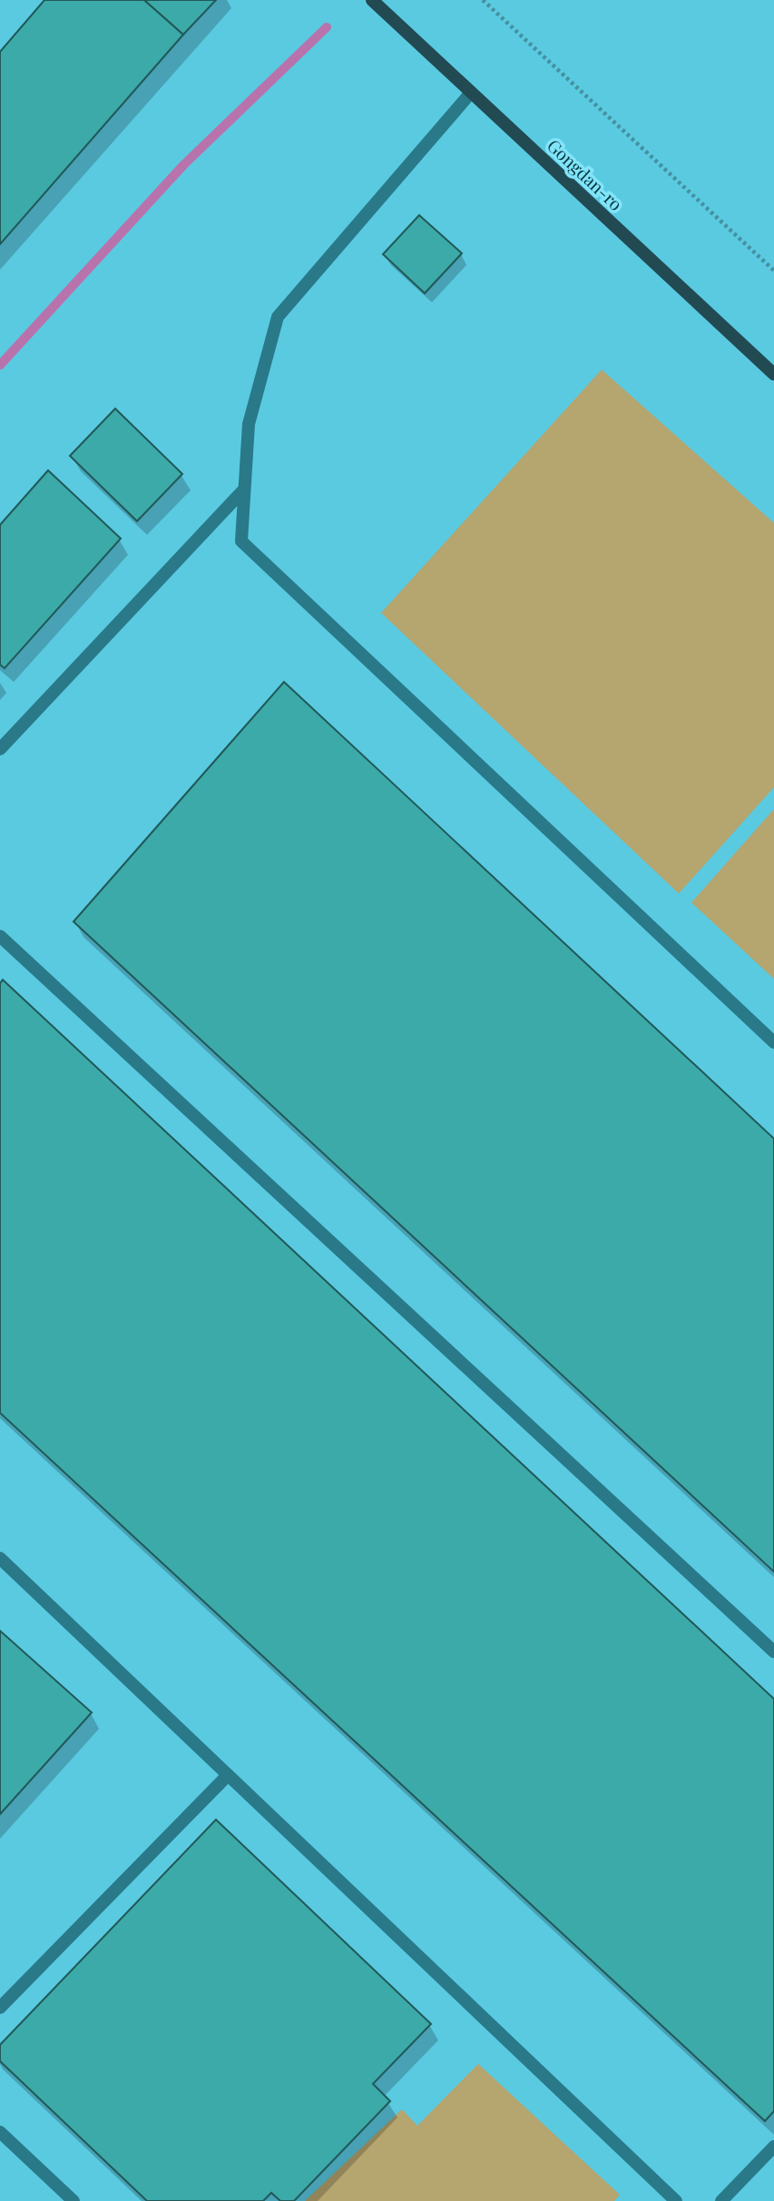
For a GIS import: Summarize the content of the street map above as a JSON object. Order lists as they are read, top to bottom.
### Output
{
  "streets": {
    "main road": ["Gongdan-ro"]
  }
}
